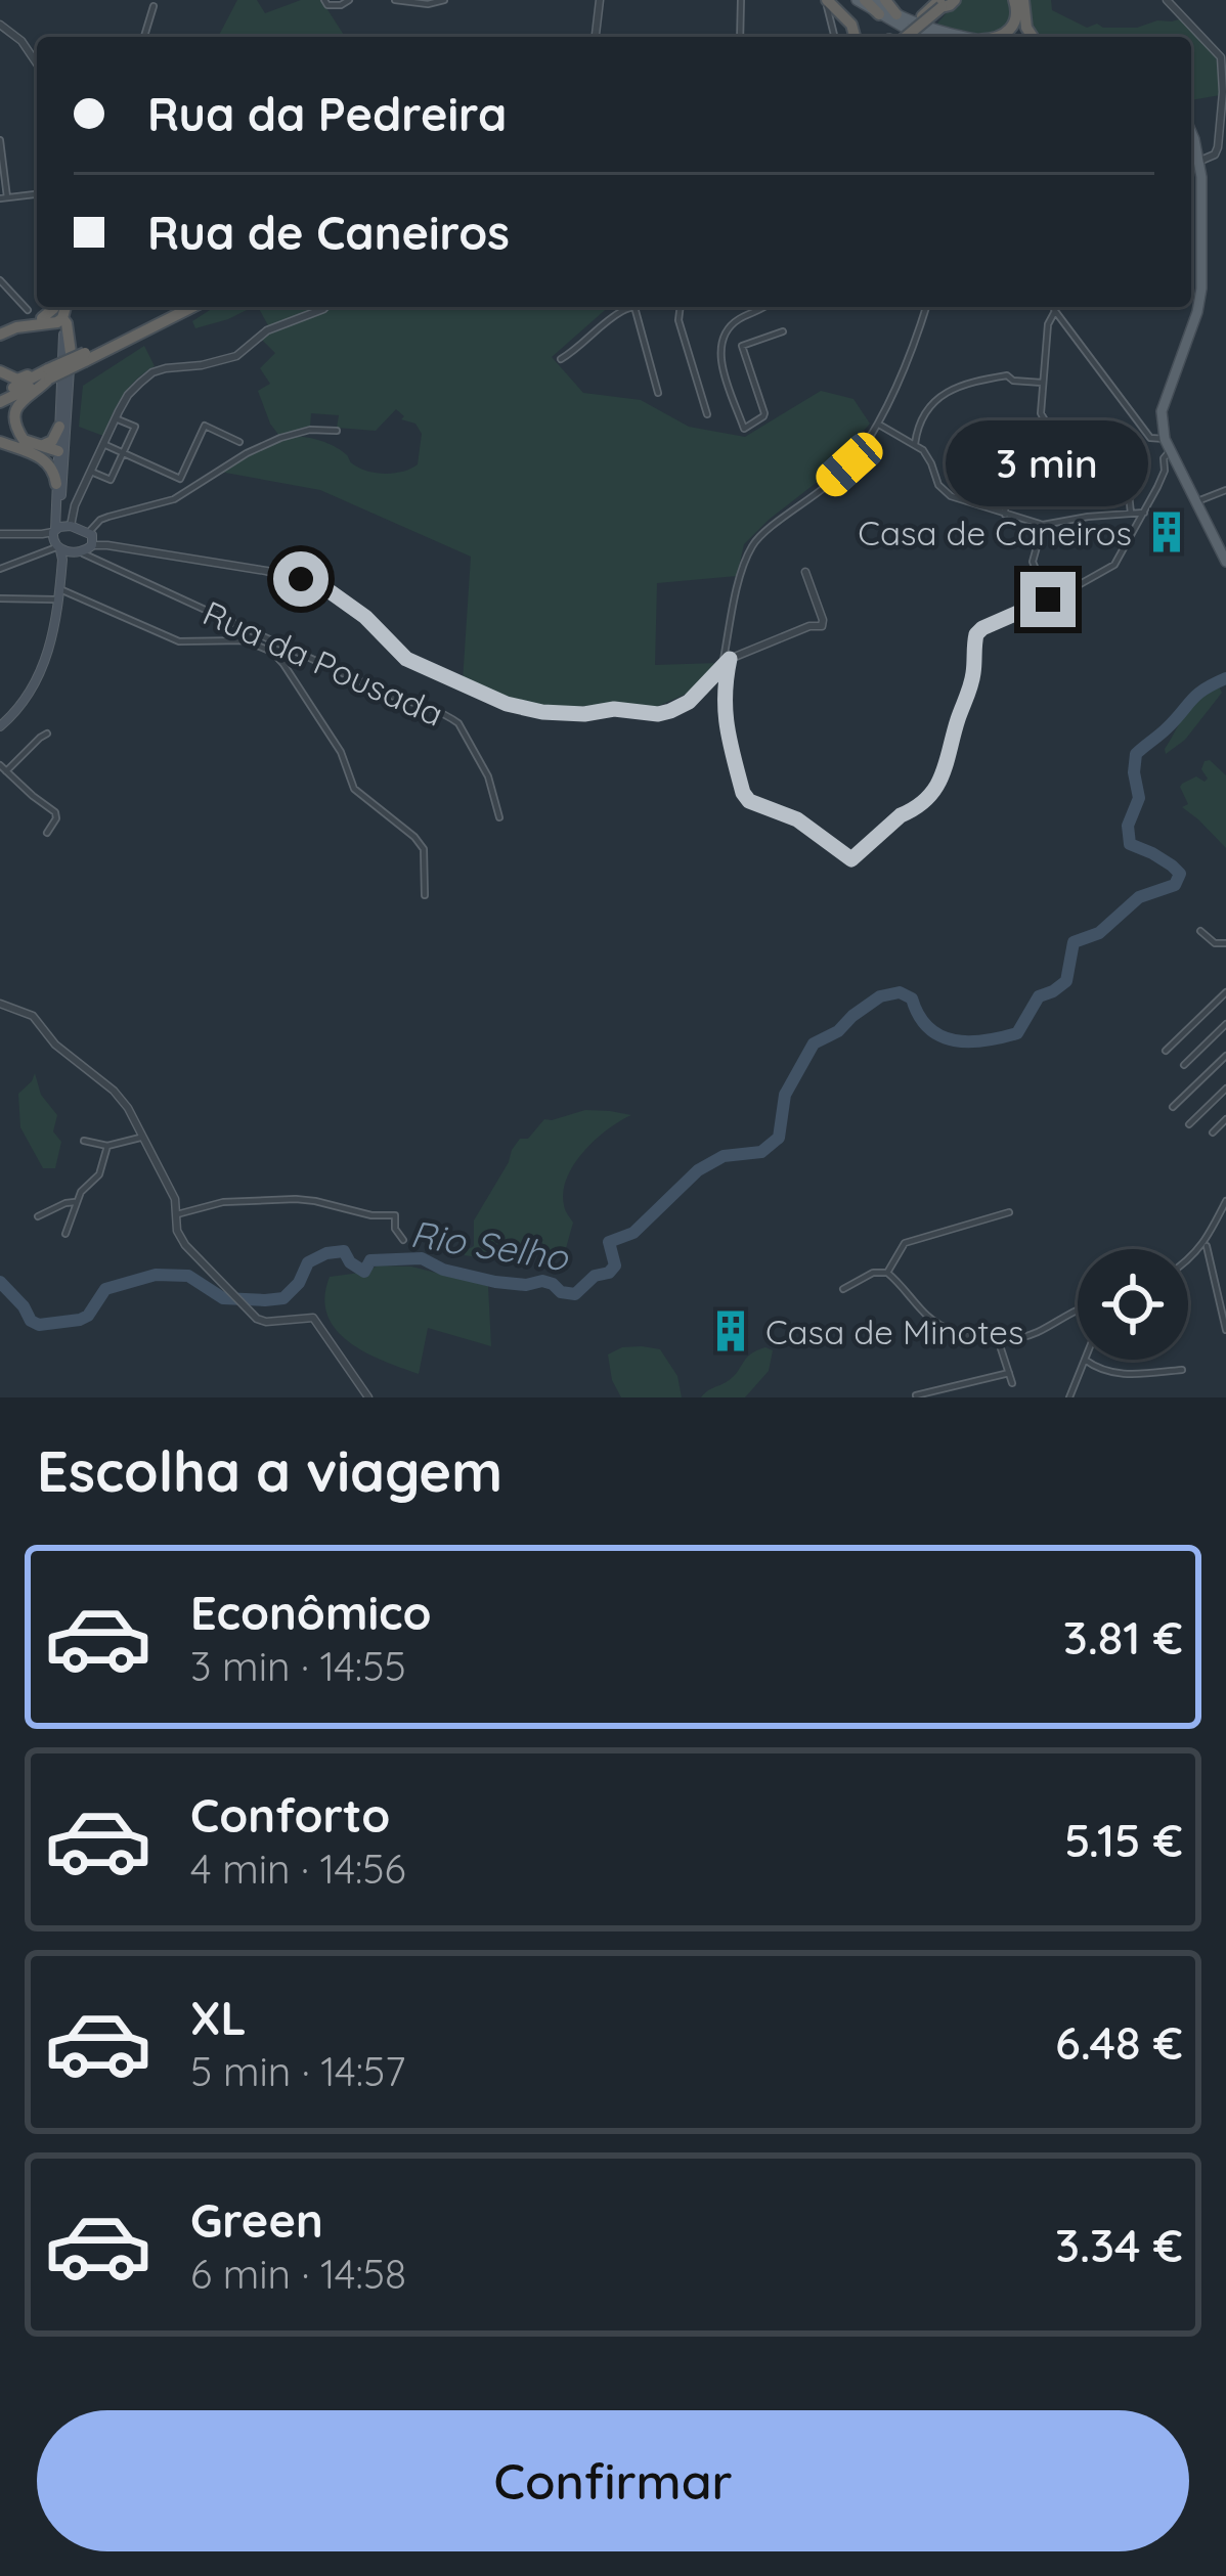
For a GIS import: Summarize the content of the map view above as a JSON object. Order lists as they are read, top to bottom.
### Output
{
  "streets": {
    "street": ["Rua da Pousada"]
  },
  "water": ["Rio Selho"],
  "places": {
    "building": ["Casa de Caneiros", "Casa de Minotes"]
  },
  "page": {
    "banner": ["Rua da Pedreira", "Rua de Caneiros"],
    "bubble": "3 min",
    "heading": "Escolha a viagem",
    "list": [
      {
        "name": "Econômico",
        "note": "3 min · 14:55",
        "value": "3.81 €"
      },
      {
        "name": "Conforto",
        "note": "4 min · 14:56",
        "value": "5.15 €"
      },
      {
        "name": "XL",
        "note": "5 min · 14:57",
        "value": "6.48 €"
      },
      {
        "name": "Green",
        "note": "6 min · 14:58",
        "value": "3.34 €"
      }
    ],
    "buttons": "Confirmar"
  }
}
